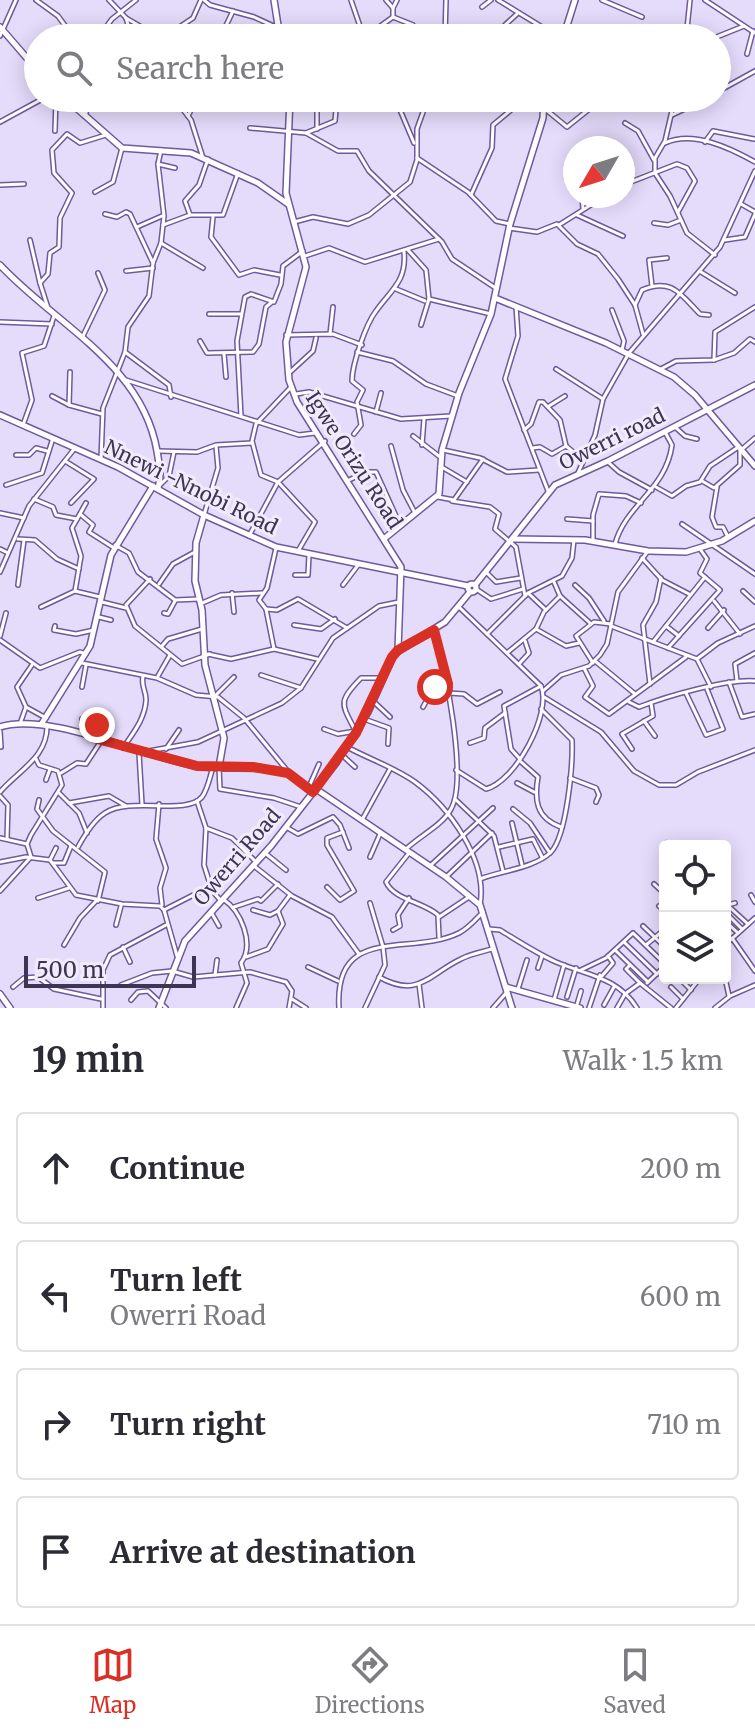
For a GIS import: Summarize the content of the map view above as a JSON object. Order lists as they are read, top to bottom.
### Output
{
  "streets": {
    "street": [
      "Owerri road",
      "Igwe Orizu Road",
      "Nnewi -Nnobi Road",
      "Owerri Road"
    ]
  },
  "crossings": [
    ["Owerri road", "Nnewi -Nnobi Road"],
    ["Igwe Orizu Road", "Nnewi -Nnobi Road"],
    ["Igwe Orizu Road", "Owerri Road"]
  ],
  "scale_bar": "500 m",
  "north": "bottom left",
  "page": {
    "search": "Search here",
    "scale": "500 m",
    "heading": ["19 min", "Walk · 1.5 km"],
    "list": [
      ["Continue", "200 m"],
      ["Turn left", "Owerri Road", "600 m"],
      ["Turn right", "710 m"],
      "Arrive at destination"
    ],
    "nav": ["Map", "Directions", "Saved"]
  }
}
